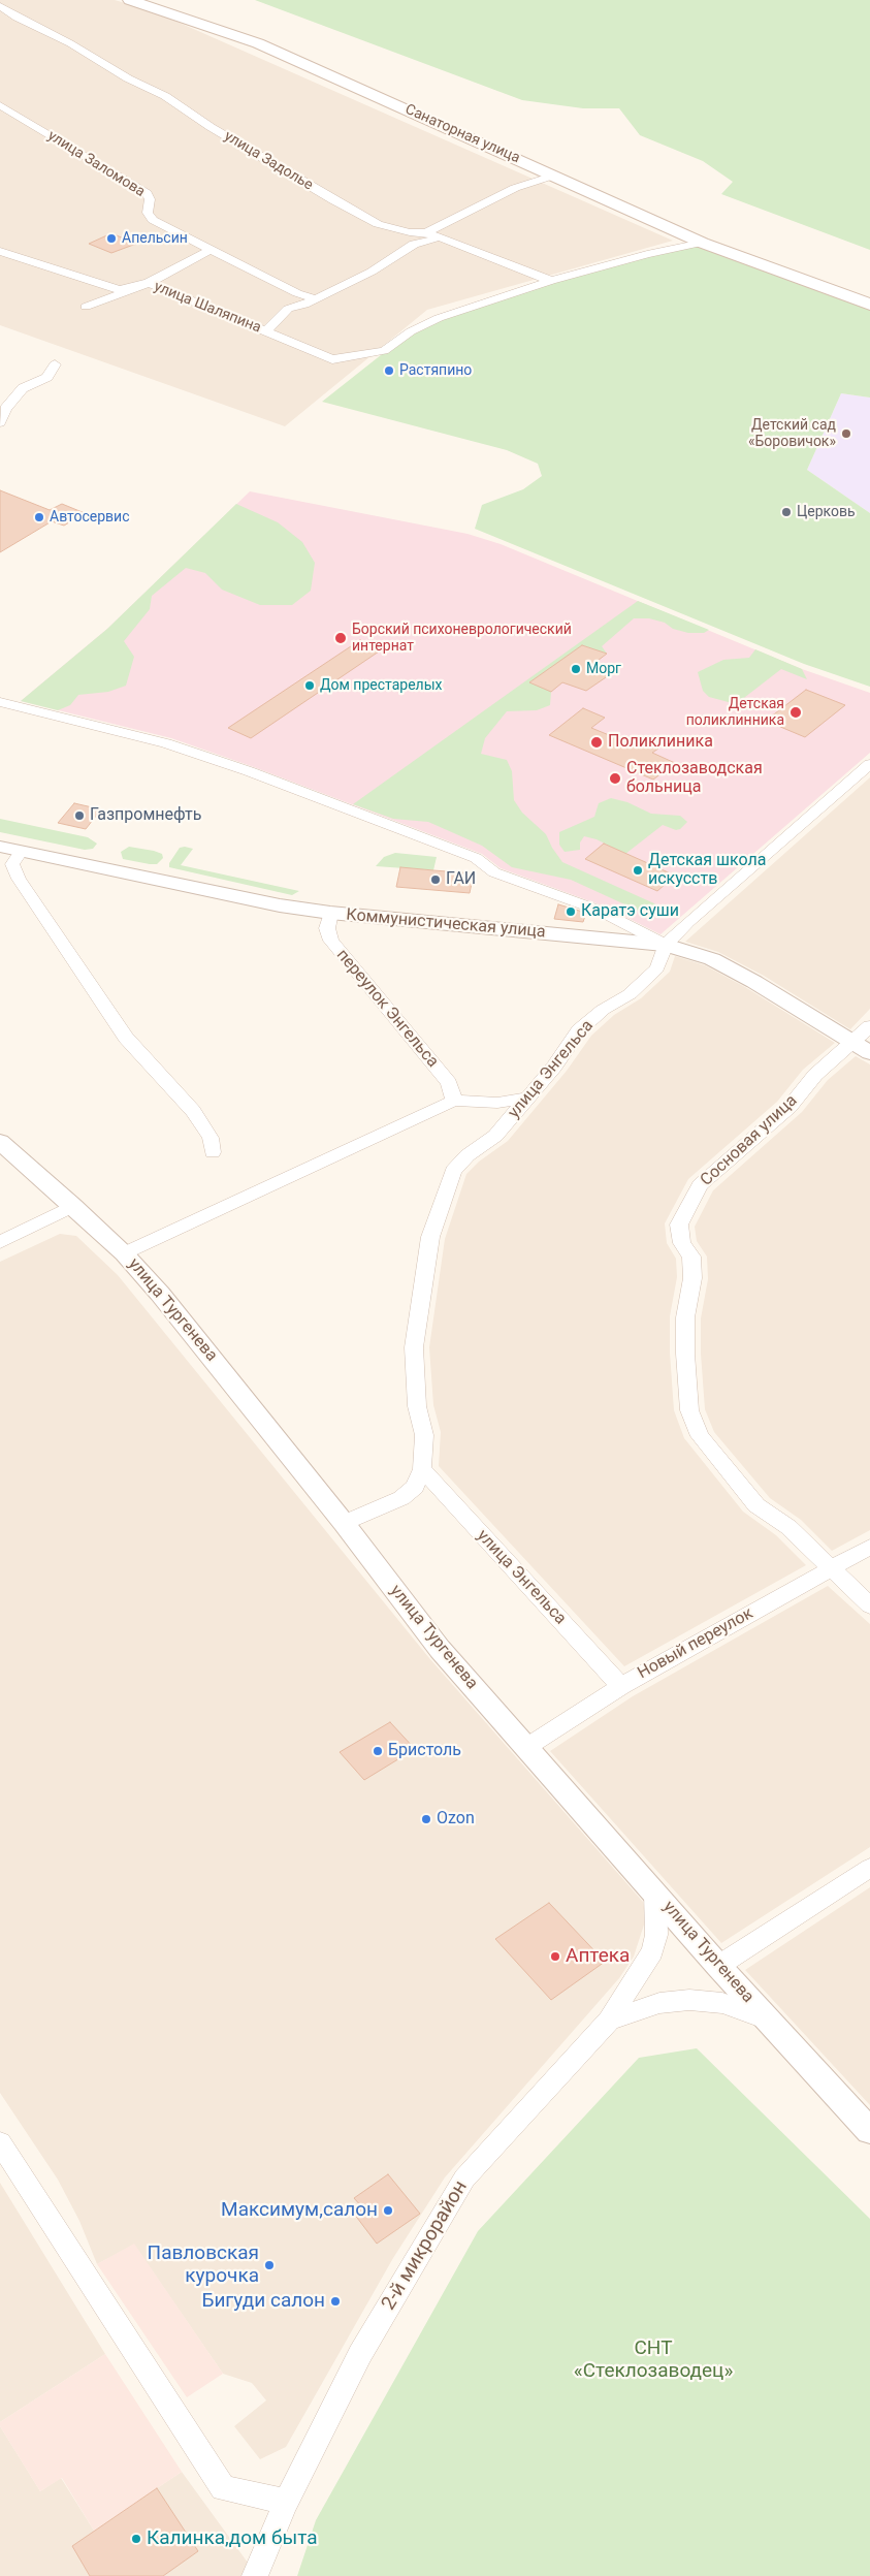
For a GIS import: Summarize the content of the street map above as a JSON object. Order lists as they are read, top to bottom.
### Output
{
  "streets": {
    "main road": ["Санаторная улица"],
    "street": [
      "улица Задолье",
      "улица Заломова",
      "улица Шаляпина",
      "Коммунистическая улица",
      "переулок Энгельса",
      "улица Энгельса",
      "Сосновая улица",
      "улица Тургенева",
      "Новый переулок",
      "2-й микрорайон"
    ]
  },
  "crossings": [
    ["улица Задолье", "улица Шаляпина"],
    ["Коммунистическая улица", "переулок Энгельса"],
    ["Коммунистическая улица", "улица Энгельса"],
    ["Коммунистическая улица", "Сосновая улица"],
    ["улица Энгельса", "улица Тургенева"],
    ["улица Энгельса", "Новый переулок"],
    ["Сосновая улица", "Новый переулок"],
    ["улица Тургенева", "Новый переулок"],
    ["улица Тургенева", "2-й микрорайон"]
  ],
  "parks": ["СНТ «Стеклозаводец»"],
  "places": [
    "Апельсин",
    "Растяпино",
    "Детский сад «Боровичок»",
    "Церковь",
    "Автосервис",
    "Борский психоневрологический интернат",
    "Морг",
    "Дом престарелых",
    "Детская поликлинника",
    "Поликлиника",
    "Стеклозаводская больница",
    "Газпромнефть",
    "Детская школа искусств",
    "ГАИ",
    "Каратэ суши",
    "Бристоль",
    "Ozon",
    "Аптека",
    "Максимум,салон",
    "Павловская курочка",
    "Бигуди салон",
    "Калинка,дом быта"
  ]
}
